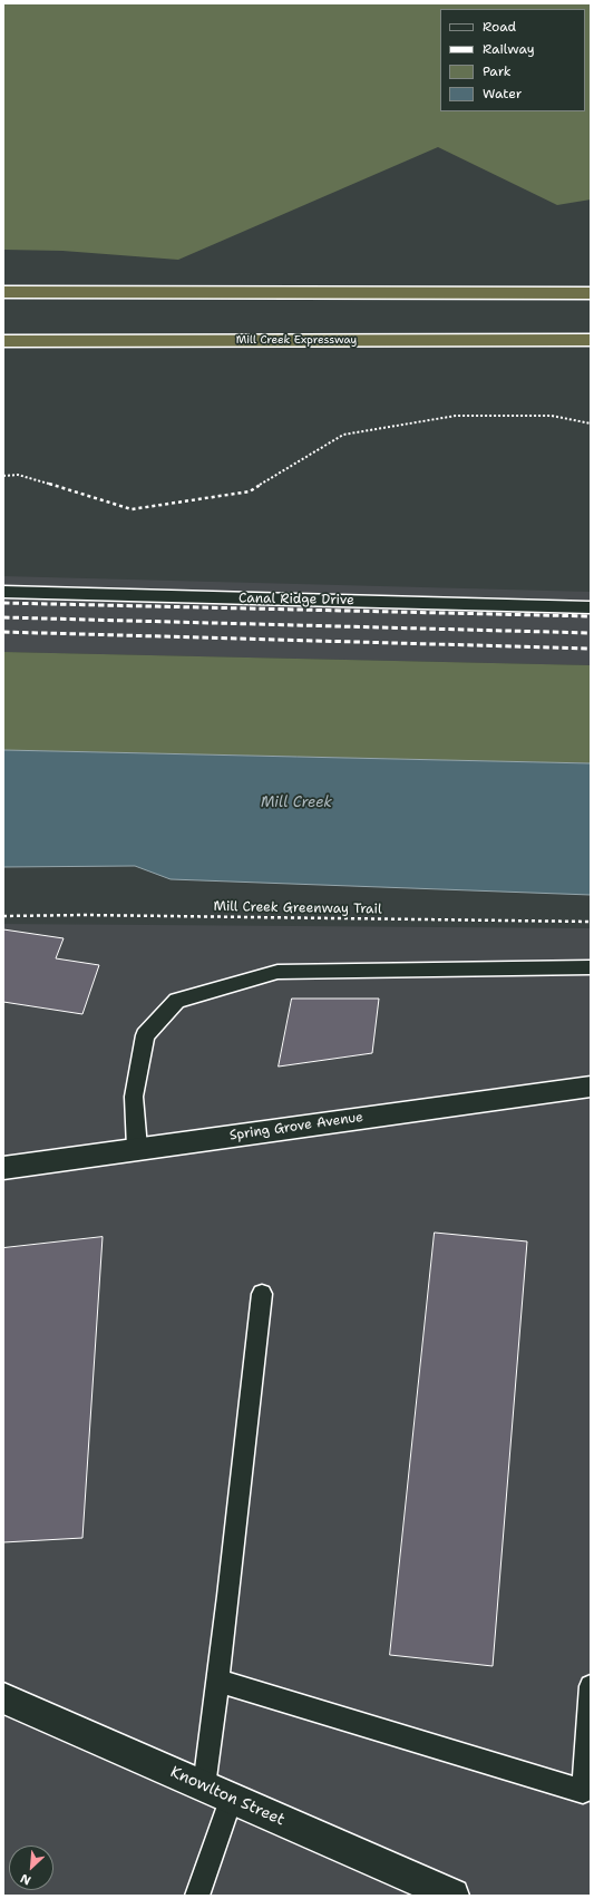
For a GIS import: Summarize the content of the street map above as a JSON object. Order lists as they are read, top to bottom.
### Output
{
  "streets": {
    "highway": ["Mill Creek Expressway"],
    "main road": ["Spring Grove Avenue", "Knowlton Street"],
    "lane": ["Canal Ridge Drive"],
    "path": ["Mill Creek Greenway Trail"]
  },
  "water": ["Mill Creek"],
  "legend": [
    "Road",
    "Railway",
    "Park",
    "Water"
  ],
  "north": "bottom left"
}
